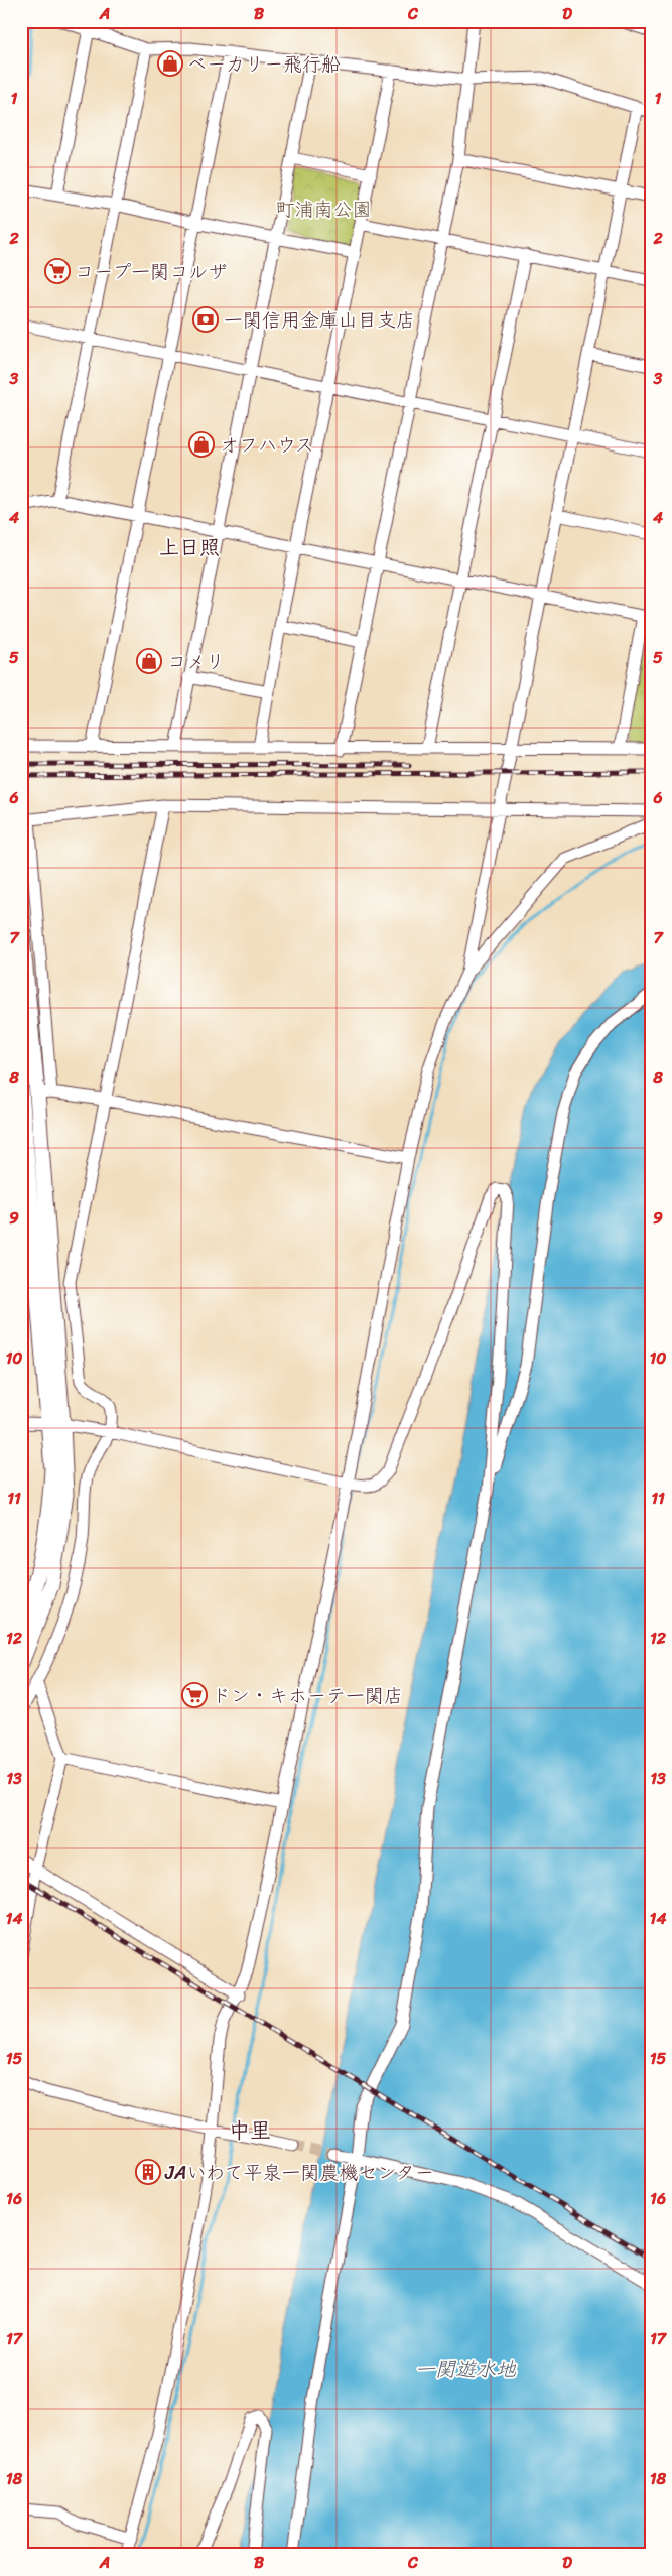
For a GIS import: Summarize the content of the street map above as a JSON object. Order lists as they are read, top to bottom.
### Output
{
  "districts": ["上日照", "中里"],
  "water": ["一関遊水地"],
  "parks": ["町浦南公園"],
  "places": {
    "shop": ["ベーカリー飛行船", "オフハウス", "コメリ"],
    "supermarket": ["コープ一関コルザ", "ドン・キホーテ一関店"],
    "bank": ["一関信用金庫山目支店"],
    "building": ["JAいわて平泉一関農機センター"]
  },
  "grid": {
    "columns": [
      "A",
      "B",
      "C",
      "D"
    ],
    "rows": [
      "1",
      "2",
      "3",
      "4",
      "5",
      "6",
      "7",
      "8",
      "9",
      "10",
      "11",
      "12",
      "13",
      "14",
      "15",
      "16",
      "17",
      "18"
    ]
  }
}
